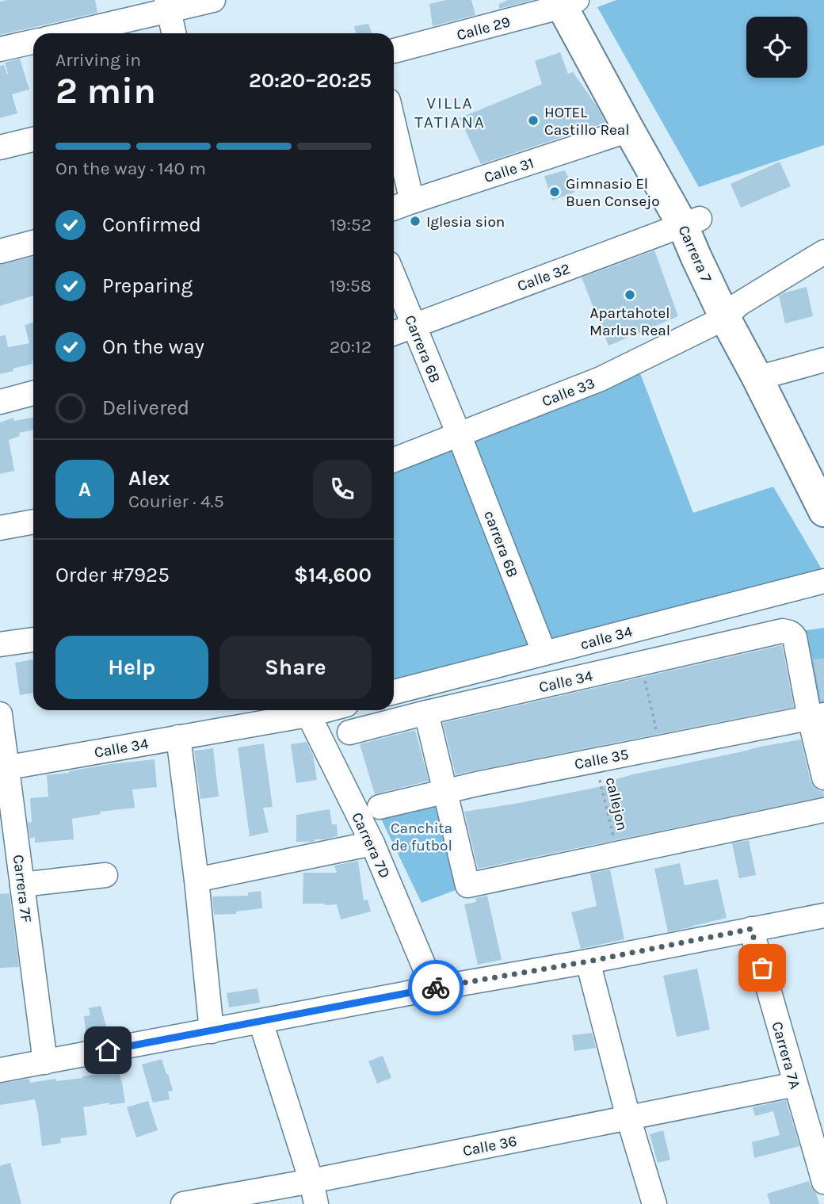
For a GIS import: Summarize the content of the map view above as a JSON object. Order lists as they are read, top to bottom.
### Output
{
  "streets": {
    "main road": ["Carrera 7"],
    "street": [
      "Calle 29",
      "Calle 31",
      "Calle 32",
      "Carrera 6B",
      "Calle 33",
      "carrera 6B",
      "calle 34",
      "Calle 34",
      "Calle 35",
      "Carrera 7D",
      "Carrera 7F",
      "Carrera 7A",
      "Calle 36"
    ],
    "path": ["callejon"]
  },
  "crossings": [
    ["Calle 29", "Carrera 7"],
    ["Calle 31", "Carrera 7"],
    ["Carrera 7", "Calle 32"],
    ["Carrera 7", "Calle 33"],
    ["Calle 32", "Carrera 6B"],
    ["Carrera 6B", "Calle 33"],
    ["Carrera 6B", "carrera 6B"],
    ["Calle 33", "carrera 6B"],
    ["carrera 6B", "calle 34"],
    ["Calle 34", "Calle 35"],
    ["Calle 34", "Carrera 7F"],
    ["Calle 35", "callejon"],
    ["Carrera 7A", "Calle 36"]
  ],
  "districts": ["VILLA TATIANA"],
  "parks": ["Canchita de futbol"],
  "places": [
    "HOTEL Castillo Real",
    "Gimnasio El Buen Consejo",
    "Iglesia sion",
    "Apartahotel Marlus Real"
  ],
  "page": {
    "heading": ["2 min", "Arriving in", "20:20–20:25"],
    "panel": [
      "Alex",
      "Courier · 4.5",
      "Order #7925",
      "$14,600"
    ],
    "bar": "On the way · 140 m",
    "list": [
      ["Confirmed", "19:52"],
      ["Preparing", "19:58"],
      ["On the way", "20:12"],
      "Delivered"
    ],
    "round": "A",
    "buttons": ["Help", "Share"]
  }
}
